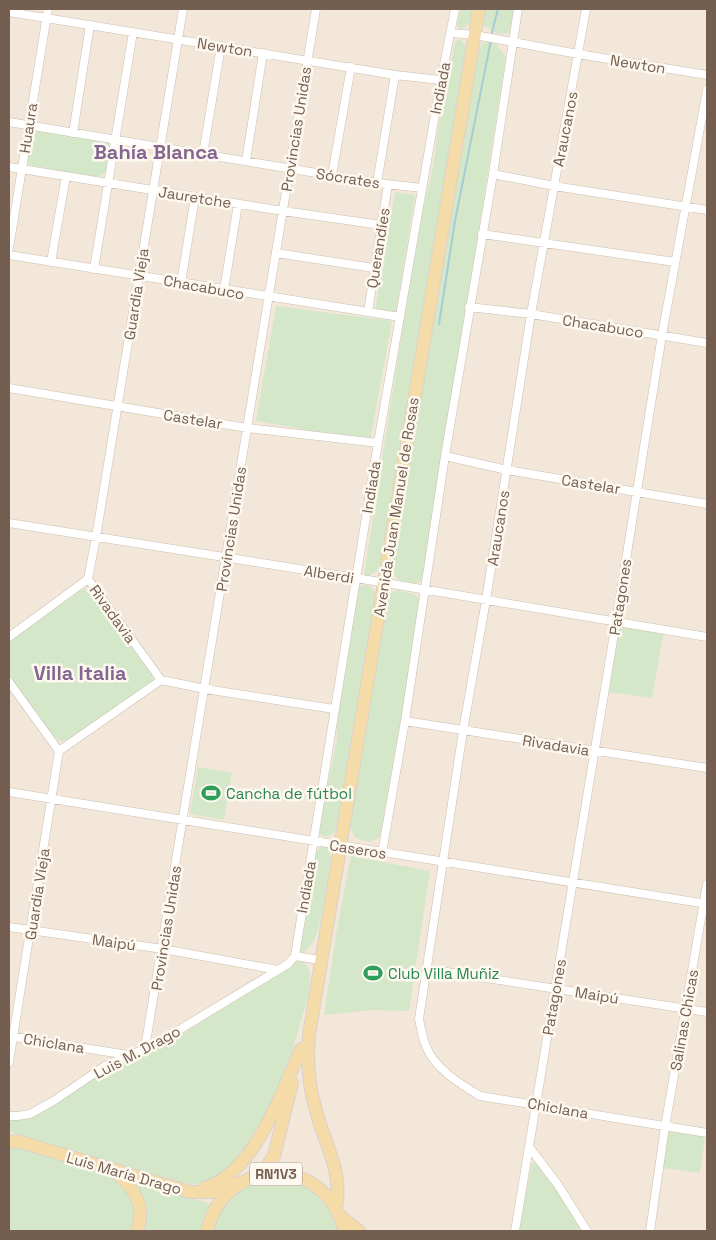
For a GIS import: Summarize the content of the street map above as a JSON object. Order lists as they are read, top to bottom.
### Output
{
  "streets": {
    "main road": ["Avenida Juan Manuel de Rosas", "Luis María Drago", "RN1V3"],
    "street": [
      "Newton",
      "Indiada",
      "Huaura",
      "Provincias Unidas",
      "Araucanos",
      "Sócrates",
      "Jauretche",
      "Querandíes",
      "Chacabuco",
      "Guardia Vieja",
      "Castelar",
      "Alberdi",
      "Patagones",
      "Rivadavia",
      "Caseros",
      "Maipú",
      "Salinas Chicas",
      "Chiclana",
      "Luis M. Drago"
    ]
  },
  "crossings": [
    ["Newton", "Indiada"],
    ["Newton", "Huaura"],
    ["Newton", "Provincias Unidas"],
    ["Newton", "Araucanos"],
    ["Newton", "Guardia Vieja"],
    ["Newton", "Avenida Juan Manuel de Rosas"],
    ["Indiada", "Sócrates"],
    ["Indiada", "Chacabuco"],
    ["Indiada", "Castelar"],
    ["Indiada", "Alberdi"],
    ["Indiada", "Caseros"],
    ["Indiada", "Luis M. Drago"],
    ["Huaura", "Sócrates"],
    ["Huaura", "Jauretche"],
    ["Provincias Unidas", "Sócrates"],
    ["Provincias Unidas", "Jauretche"],
    ["Provincias Unidas", "Chacabuco"],
    ["Provincias Unidas", "Castelar"],
    ["Provincias Unidas", "Alberdi"],
    ["Provincias Unidas", "Caseros"],
    ["Provincias Unidas", "Maipú"],
    ["Provincias Unidas", "Luis M. Drago"],
    ["Araucanos", "Chacabuco"],
    ["Araucanos", "Castelar"],
    ["Araucanos", "Alberdi"],
    ["Araucanos", "Rivadavia"],
    ["Araucanos", "Caseros"],
    ["Araucanos", "Maipú"],
    ["Araucanos", "Chiclana"],
    ["Sócrates", "Querandíes"],
    ["Sócrates", "Guardia Vieja"],
    ["Jauretche", "Querandíes"],
    ["Jauretche", "Guardia Vieja"],
    ["Querandíes", "Chacabuco"],
    ["Chacabuco", "Guardia Vieja"],
    ["Chacabuco", "Patagones"],
    ["Guardia Vieja", "Castelar"],
    ["Guardia Vieja", "Alberdi"],
    ["Guardia Vieja", "Rivadavia"],
    ["Guardia Vieja", "Caseros"],
    ["Guardia Vieja", "Maipú"],
    ["Guardia Vieja", "Chiclana"],
    ["Castelar", "Patagones"],
    ["Avenida Juan Manuel de Rosas", "Alberdi"],
    ["Avenida Juan Manuel de Rosas", "Caseros"],
    ["Avenida Juan Manuel de Rosas", "RN1V3"],
    ["Alberdi", "Patagones"],
    ["Patagones", "Rivadavia"],
    ["Patagones", "Caseros"],
    ["Patagones", "Maipú"],
    ["Patagones", "Chiclana"],
    ["Caseros", "Salinas Chicas"],
    ["Maipú", "Salinas Chicas"],
    ["Maipú", "Luis M. Drago"],
    ["Salinas Chicas", "Chiclana"],
    ["Chiclana", "Luis M. Drago"],
    ["Luis María Drago", "RN1V3"]
  ],
  "districts": ["Bahía Blanca", "Villa Italia"],
  "places": {
    "sports": ["Cancha de fútbol", "Club Villa Muñiz"]
  }
}
